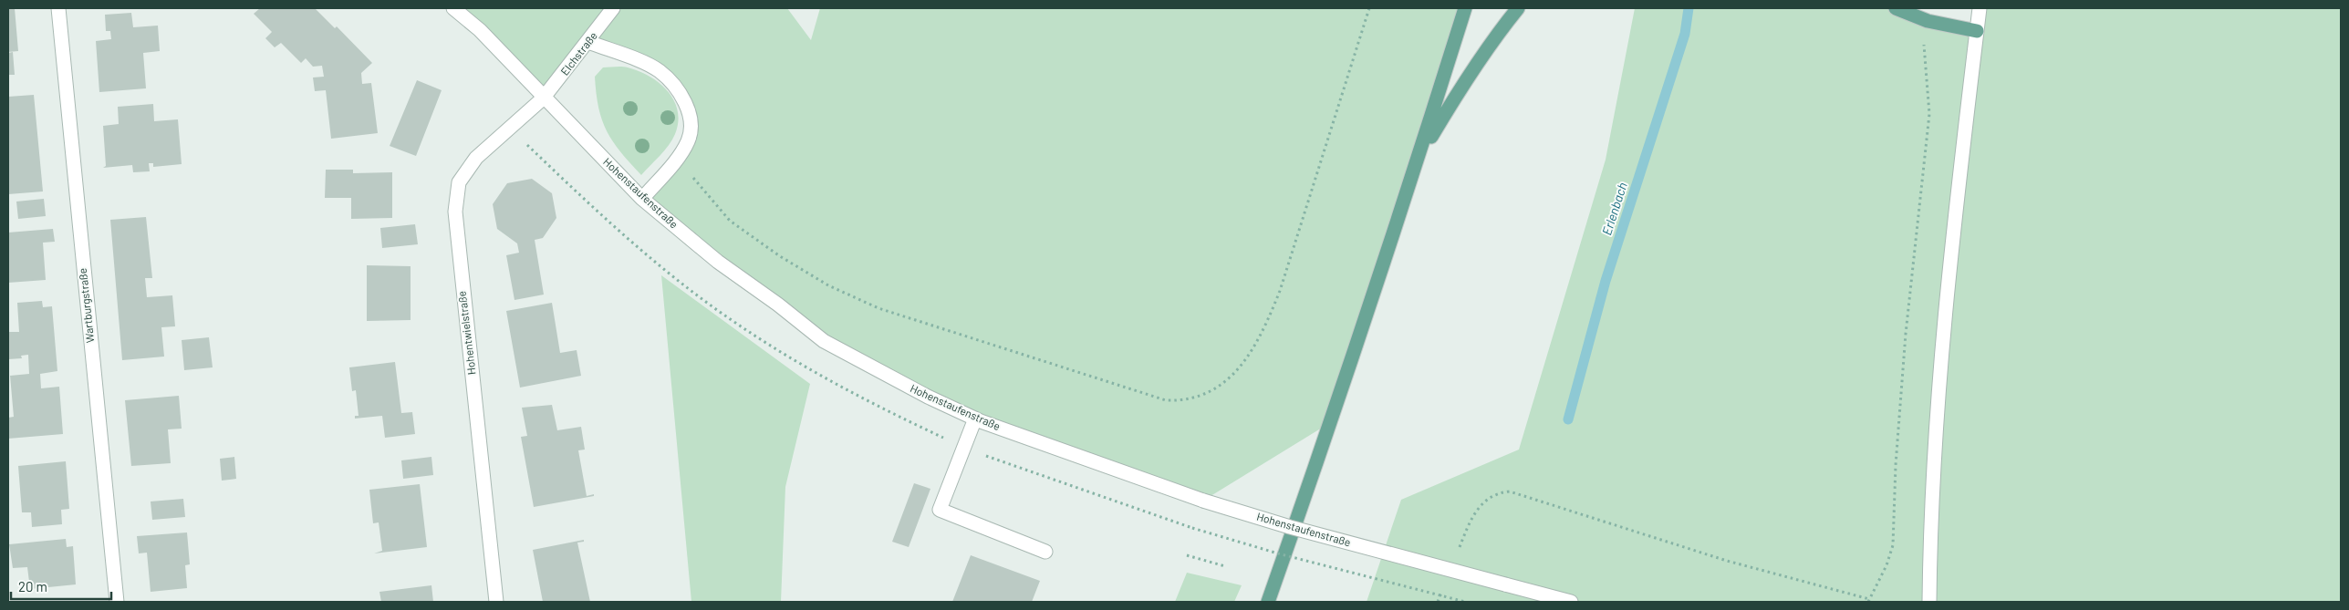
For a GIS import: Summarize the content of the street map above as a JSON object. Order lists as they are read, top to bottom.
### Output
{
  "streets": {
    "street": [
      "Elchstraße",
      "Hohenstaufenstraße",
      "Wartburgstraße",
      "Hohentwielstraße"
    ]
  },
  "crossings": [
    ["Elchstraße", "Hohenstaufenstraße"],
    ["Elchstraße", "Hohentwielstraße"],
    ["Hohenstaufenstraße", "Hohentwielstraße"]
  ],
  "water": ["Erlenbach"],
  "scale_bar": "20 m"
}
